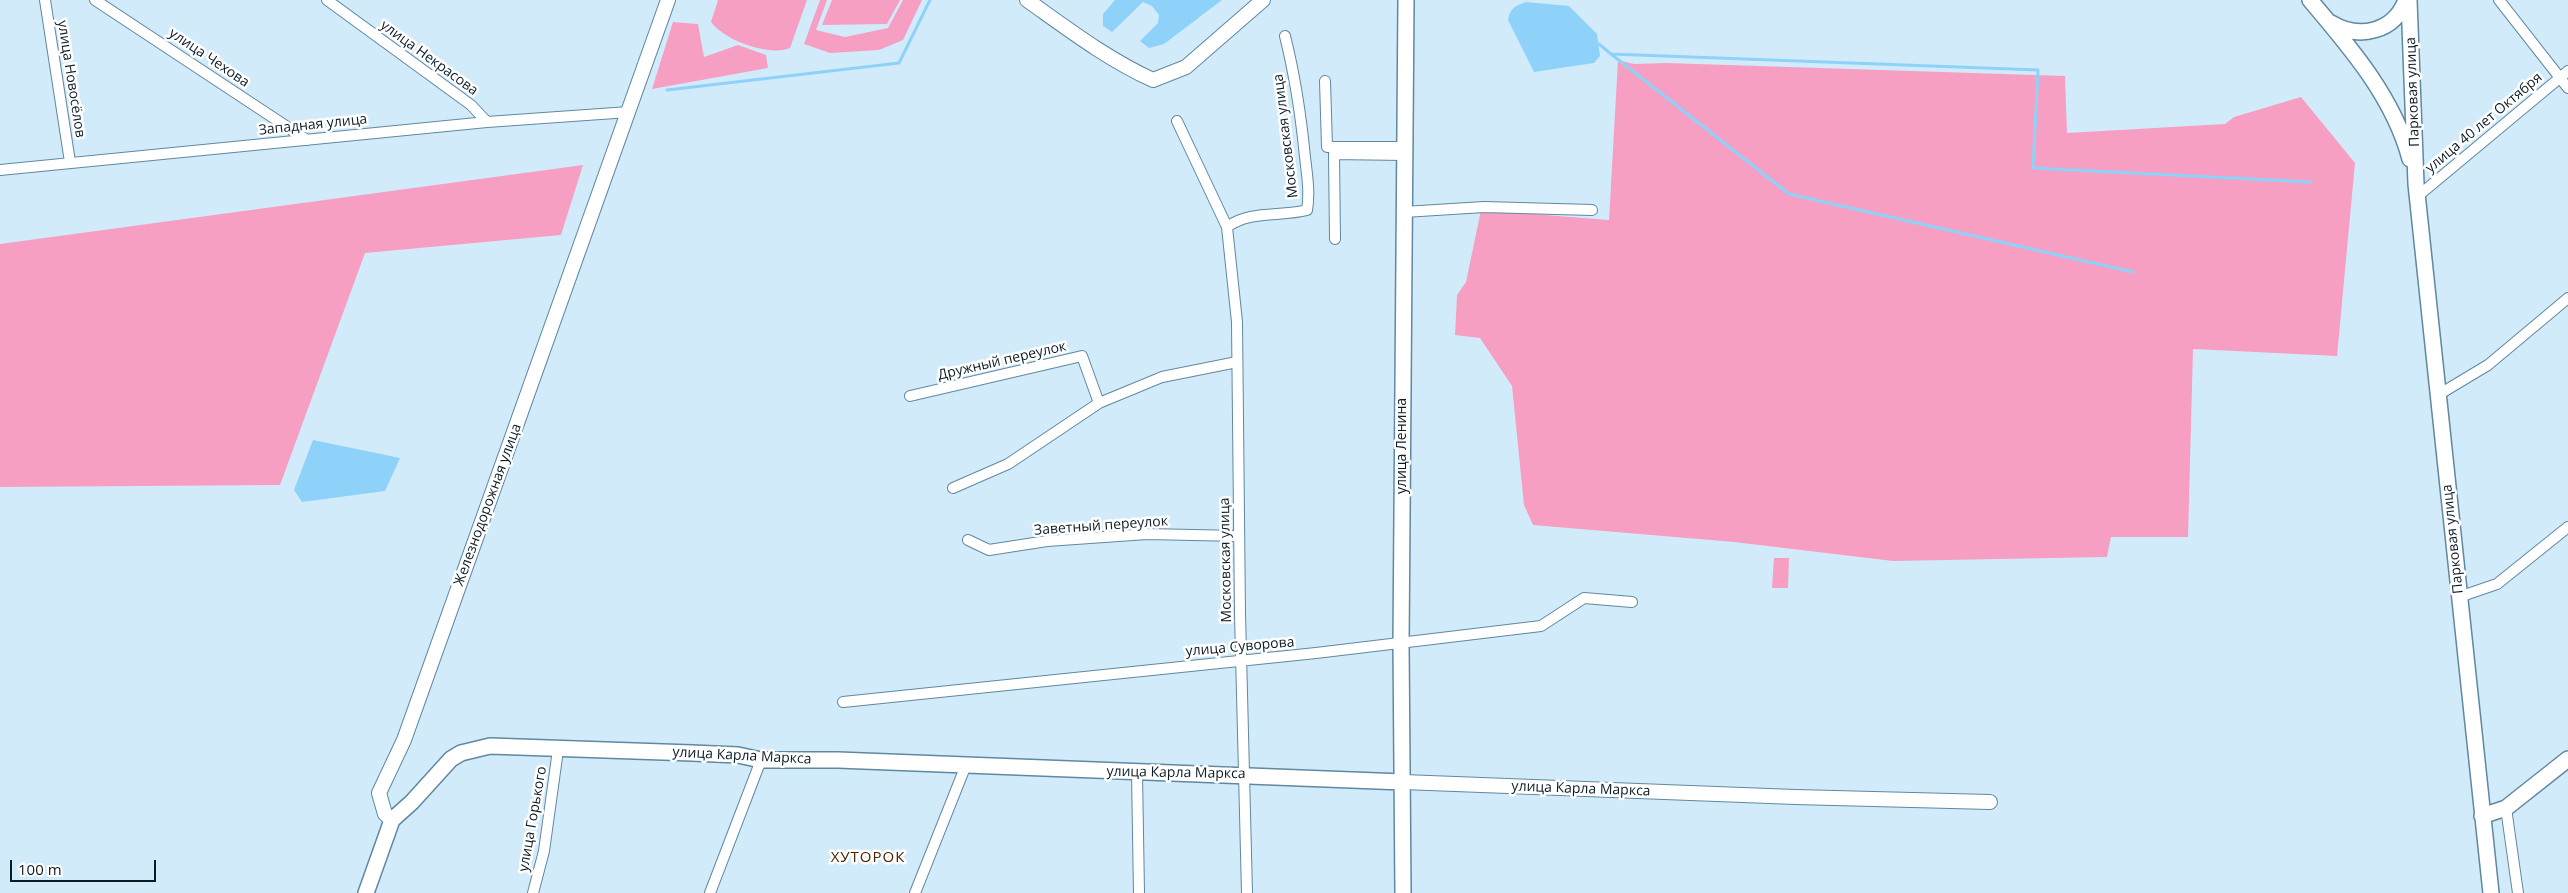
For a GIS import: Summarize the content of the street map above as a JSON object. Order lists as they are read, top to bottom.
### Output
{
  "streets": {
    "main road": ["Парковая улица", "улица Ленина", "улица Карла Маркса"],
    "street": [
      "улица Чехова",
      "улица Некрасова",
      "улица Новосёлов",
      "улица 40 лет Октября",
      "Западная улица",
      "Московская улица",
      "Дружный переулок",
      "Железнодорожная улица",
      "Заветный переулок",
      "улица Суворова",
      "улица Горького"
    ]
  },
  "crossings": [
    ["улица Чехова", "Западная улица"],
    ["улица Некрасова", "Западная улица"],
    ["улица Новосёлов", "Западная улица"],
    ["Парковая улица", "улица 40 лет Октября"],
    ["Западная улица", "Железнодорожная улица"],
    ["Московская улица", "Заветный переулок"],
    ["Московская улица", "улица Суворова"],
    ["Московская улица", "улица Карла Маркса"],
    ["улица Ленина", "улица Суворова"],
    ["улица Ленина", "улица Карла Маркса"],
    ["Железнодорожная улица", "улица Карла Маркса"],
    ["улица Карла Маркса", "улица Горького"]
  ],
  "districts": ["ХУТОРОК"],
  "scale_bar": "100 m"
}
